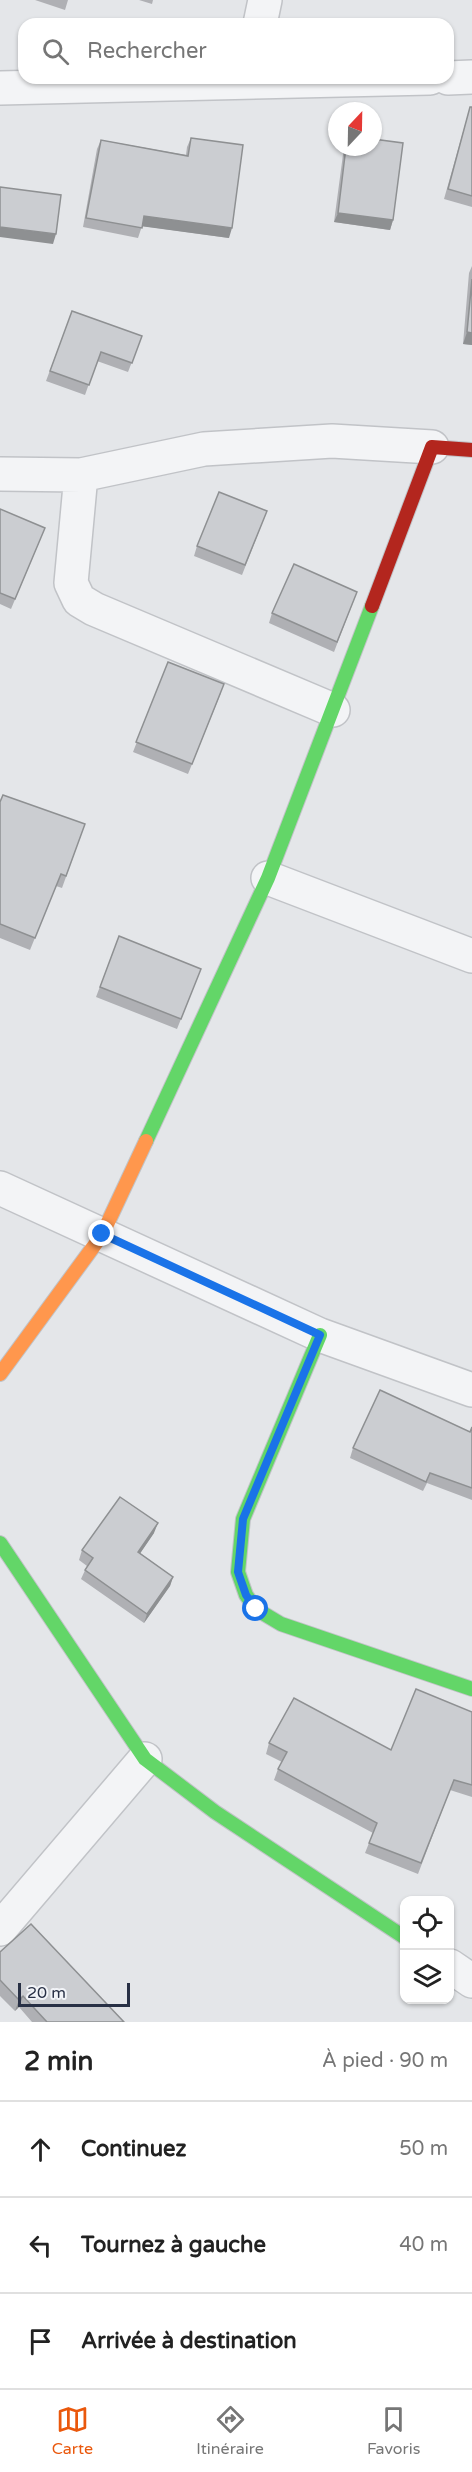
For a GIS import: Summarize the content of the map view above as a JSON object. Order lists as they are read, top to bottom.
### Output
{
  "scale_bar": "20 m",
  "north": "top",
  "page": {
    "search": "Rechercher",
    "scale": "20 m",
    "heading": ["2 min", "À pied · 90 m"],
    "list": [
      ["Continuez", "50 m"],
      ["Tournez à gauche", "40 m"],
      "Arrivée à destination"
    ],
    "nav": ["Carte", "Itinéraire", "Favoris"]
  }
}
